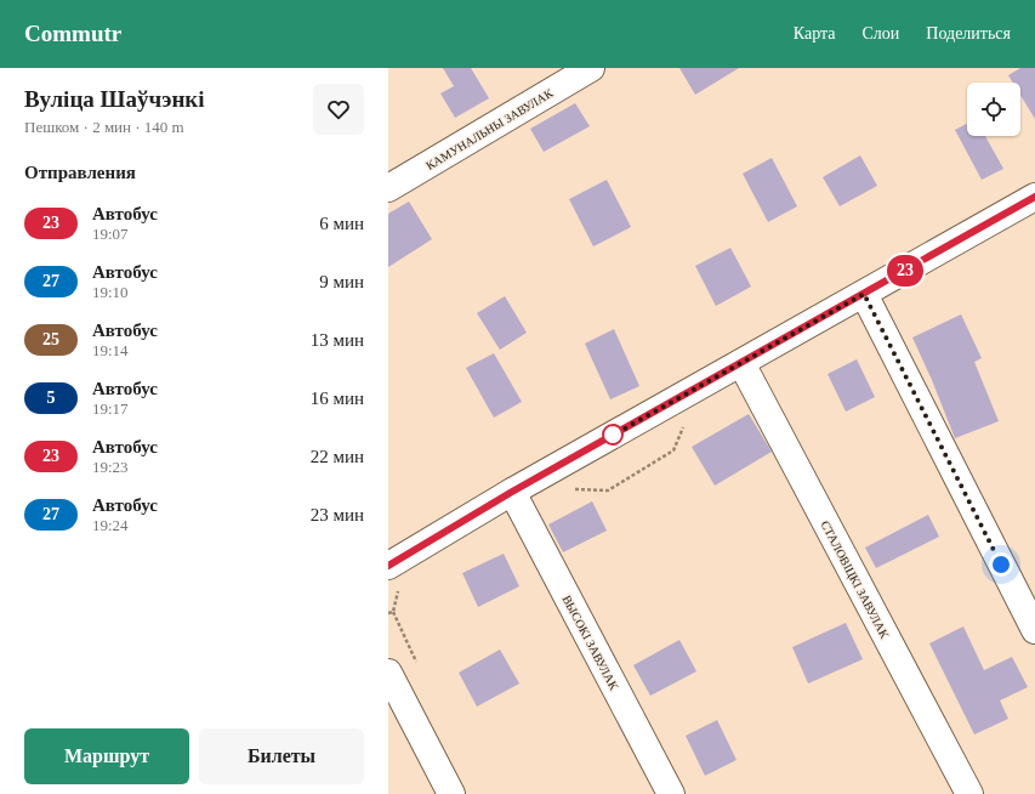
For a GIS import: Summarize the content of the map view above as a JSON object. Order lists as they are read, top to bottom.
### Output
{
  "streets": {
    "street": ["КАМУНАЛЬНЫ ЗАВУЛАК", "СТАЛОВІЦКІ ЗАВУЛАК", "ВЫСОКІ ЗАВУЛАК"]
  },
  "lines": ["bus line 23"],
  "page": {
    "header": "Commutr",
    "nav": ["Карта", "Слои", "Поделиться"],
    "heading": [
      ["Вуліца Шаўчэнкі", "Пешком · 2 мин · 140 m"],
      "Отправления"
    ],
    "on_map": "23",
    "list": [
      {
        "mark": "23",
        "name": "Автобус",
        "note": "19:07",
        "value": "6 мин"
      },
      {
        "mark": "27",
        "name": "Автобус",
        "note": "19:10",
        "value": "9 мин"
      },
      {
        "mark": "25",
        "name": "Автобус",
        "note": "19:14",
        "value": "13 мин"
      },
      {
        "mark": "5",
        "name": "Автобус",
        "note": "19:17",
        "value": "16 мин"
      },
      {
        "mark": "23",
        "name": "Автобус",
        "note": "19:23",
        "value": "22 мин"
      },
      {
        "mark": "27",
        "name": "Автобус",
        "note": "19:24",
        "value": "23 мин"
      }
    ],
    "buttons": ["Маршрут", "Билеты"]
  }
}
